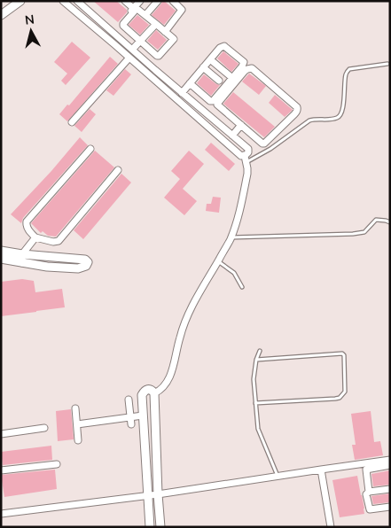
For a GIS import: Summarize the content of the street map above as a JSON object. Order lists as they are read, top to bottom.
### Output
{
  "north": "top"
}
